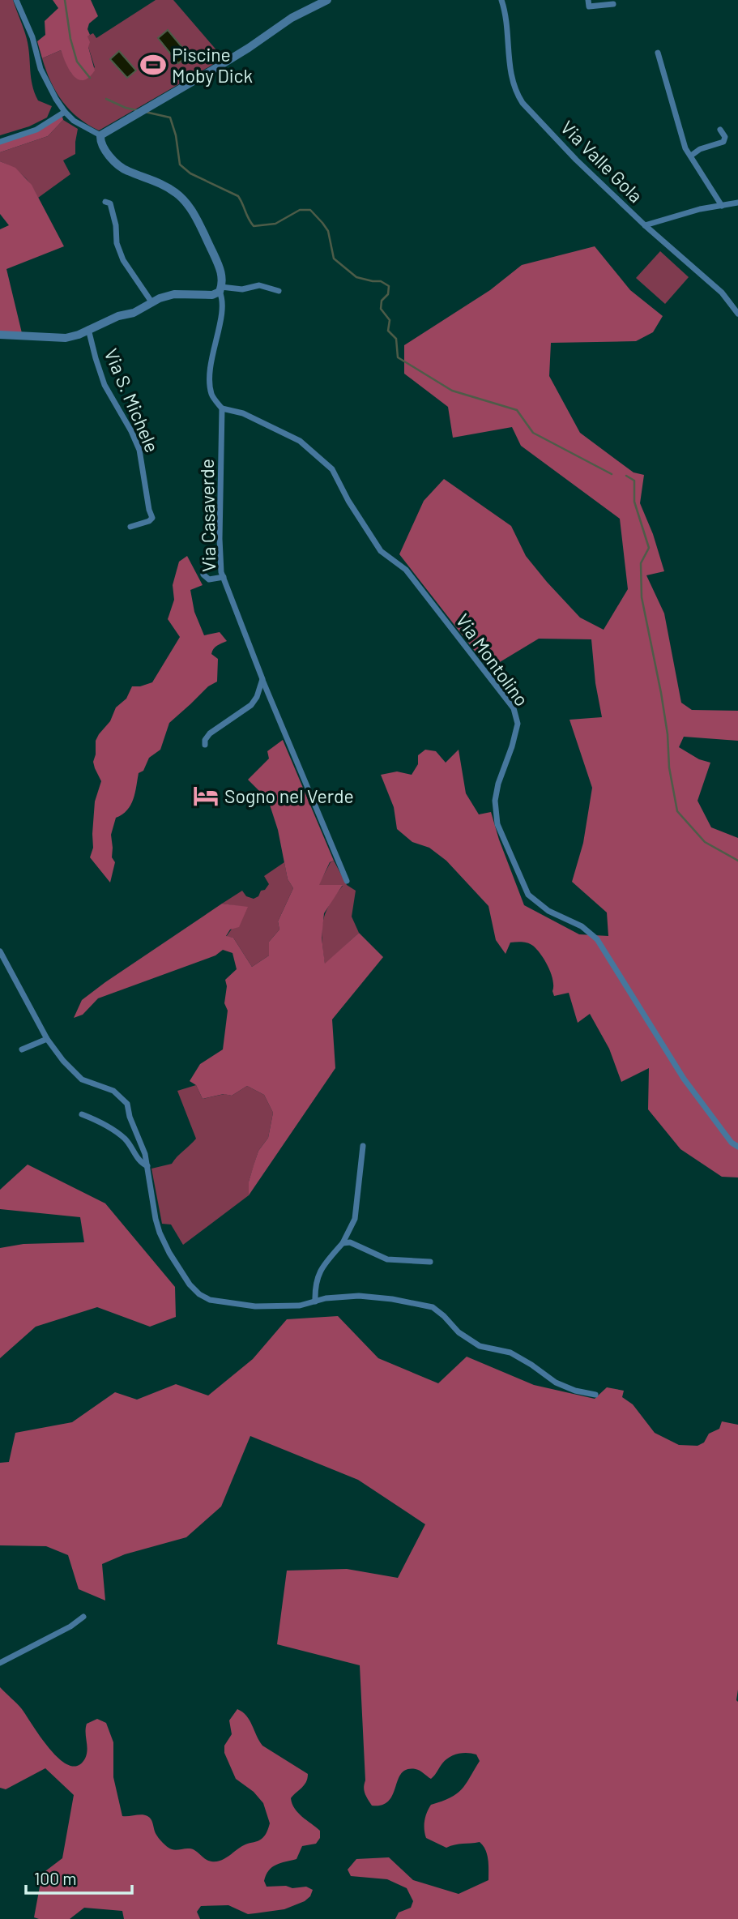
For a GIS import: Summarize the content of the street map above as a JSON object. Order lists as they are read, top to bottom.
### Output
{
  "streets": {
    "street": [
      "Via Valle Gola",
      "Via S. Michele",
      "Via Casaverde",
      "Via Montolino"
    ]
  },
  "crossings": [
    ["Via Casaverde", "Via Montolino"]
  ],
  "places": {
    "sports": ["Piscine Moby Dick"],
    "hotel": ["Sogno nel Verde"]
  },
  "scale_bar": "100 m"
}
